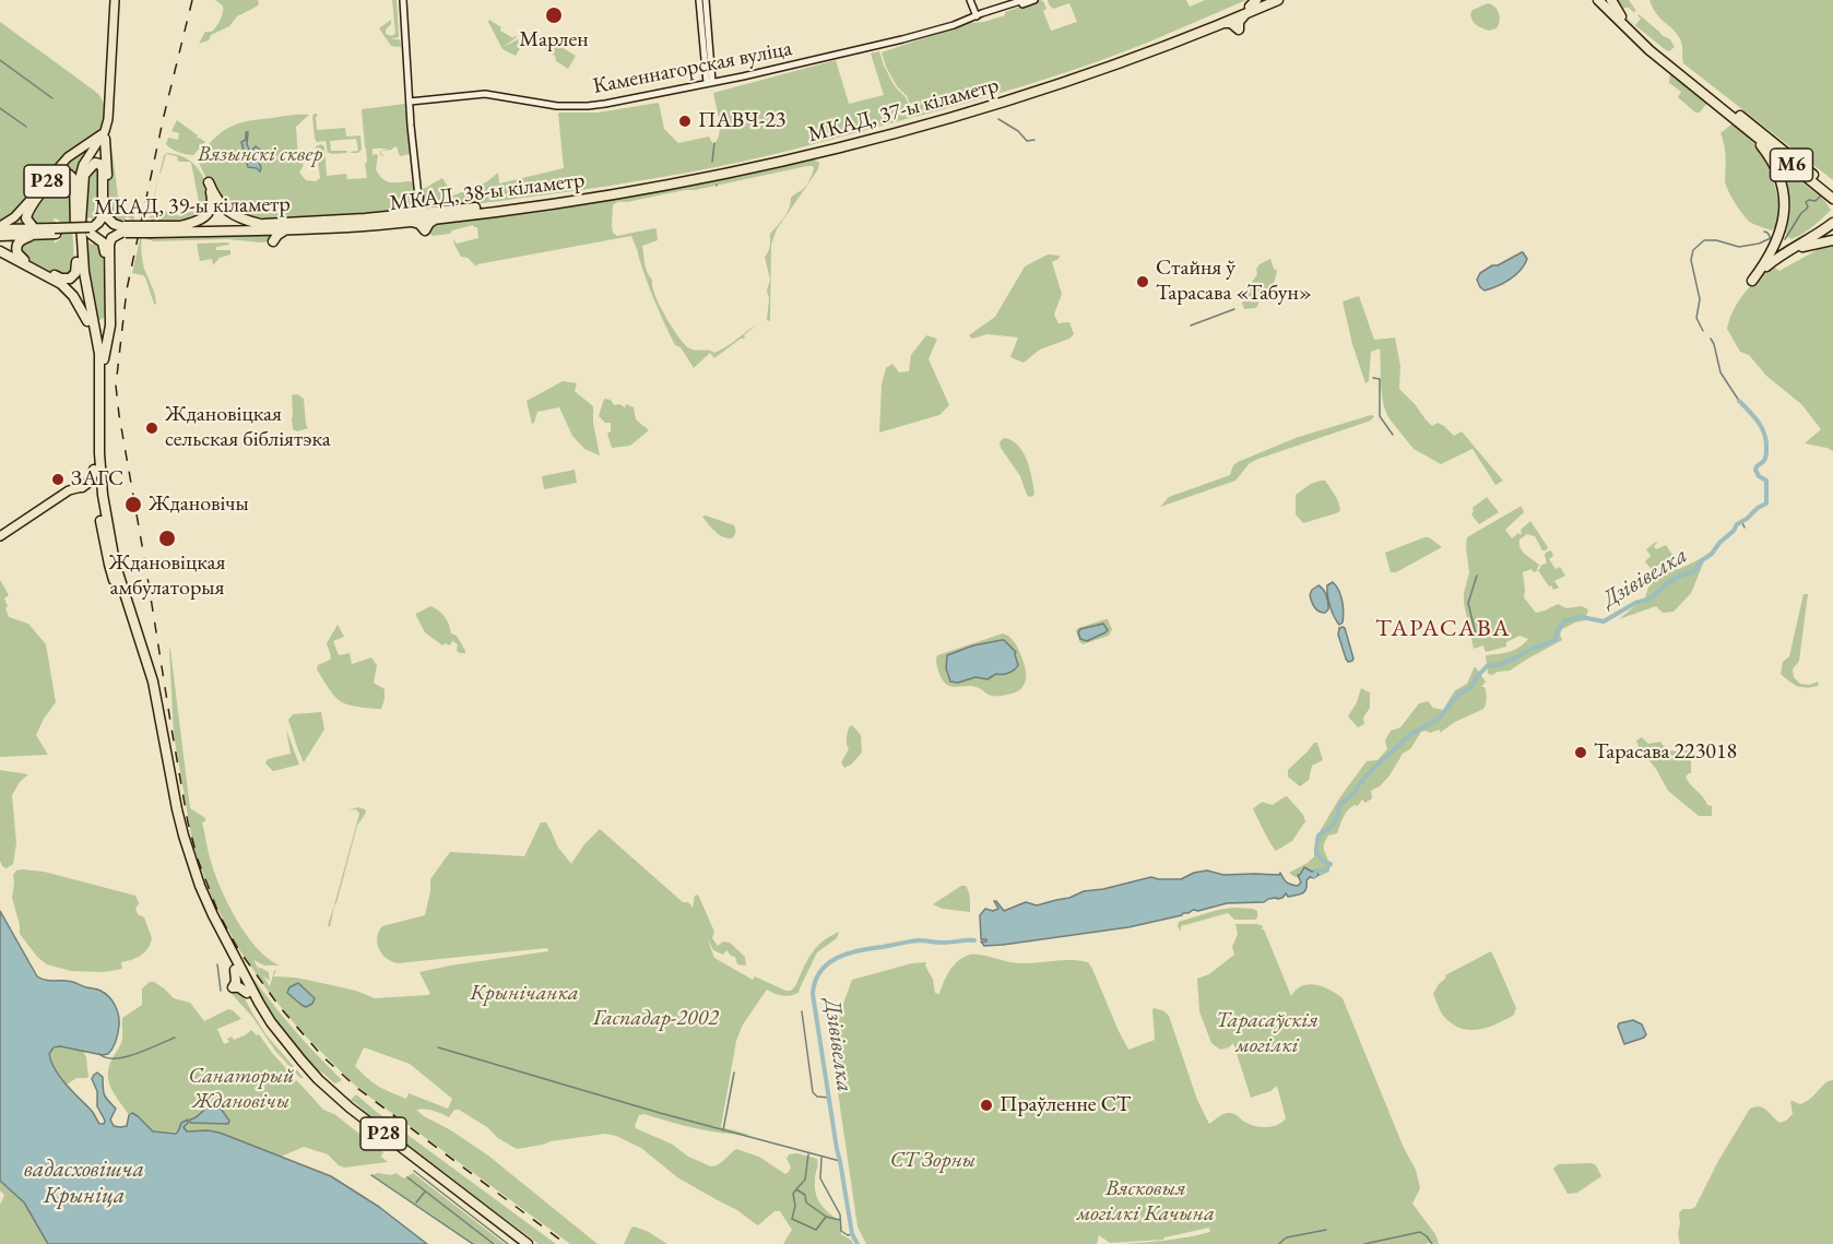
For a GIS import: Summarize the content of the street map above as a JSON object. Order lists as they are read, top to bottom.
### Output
{
  "streets": {
    "highway": [
      "МКАД, 37-ы кіламетр",
      "М6",
      "Р28",
      "МКАД, 38-ы кіламетр",
      "МКАД, 39-ы кіламетр"
    ],
    "main road": ["Каменнагорская вуліца"]
  },
  "crossings": [
    ["МКАД, 37-ы кіламетр", "МКАД, 38-ы кіламетр"],
    ["Р28", "МКАД, 39-ы кіламетр"],
    ["МКАД, 38-ы кіламетр", "МКАД, 39-ы кіламетр"]
  ],
  "districts": ["ТАРАСАВА"],
  "water": ["Дзівівелка", "вадасховішча Крыніца"],
  "parks": [
    "Вязынскі сквер",
    "Крынічанка",
    "Гаспадар-2002",
    "Тарасаўскія могілкі",
    "Санаторый Ждановічы",
    "СТ Зорны",
    "Вясковыя могілкі Качына"
  ],
  "places": [
    "Марлен",
    "ПАВЧ-23",
    "Стайня ў Тарасава «Табун»",
    "Ждановіцкая сельская бібліятэка",
    "ЗАГС",
    "Ждановічы",
    "Ждановіцкая амбулаторыя",
    "Тарасава 223018",
    "Праўленне СТ"
  ]
}
